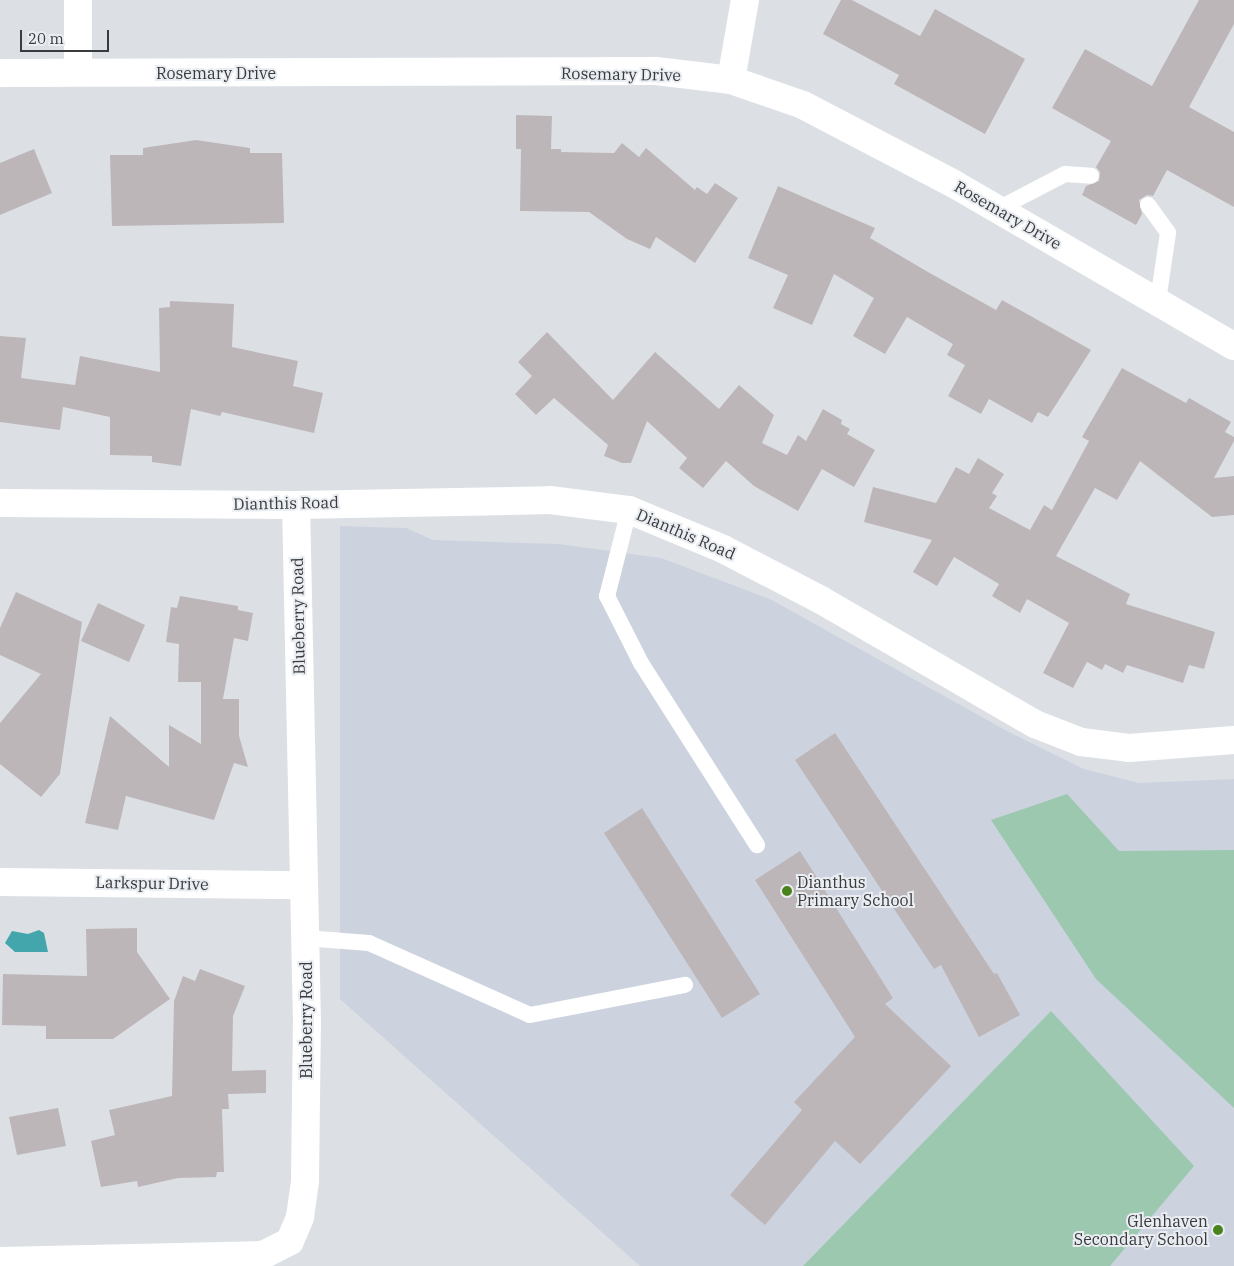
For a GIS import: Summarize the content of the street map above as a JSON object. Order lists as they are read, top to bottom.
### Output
{
  "streets": {
    "street": [
      "Rosemary Drive",
      "Dianthis Road",
      "Blueberry Road",
      "Larkspur Drive"
    ]
  },
  "crossings": [
    ["Dianthis Road", "Blueberry Road"],
    ["Blueberry Road", "Larkspur Drive"]
  ],
  "places": ["Dianthus Primary School", "Glenhaven Secondary School"],
  "scale_bar": "20 m"
}
